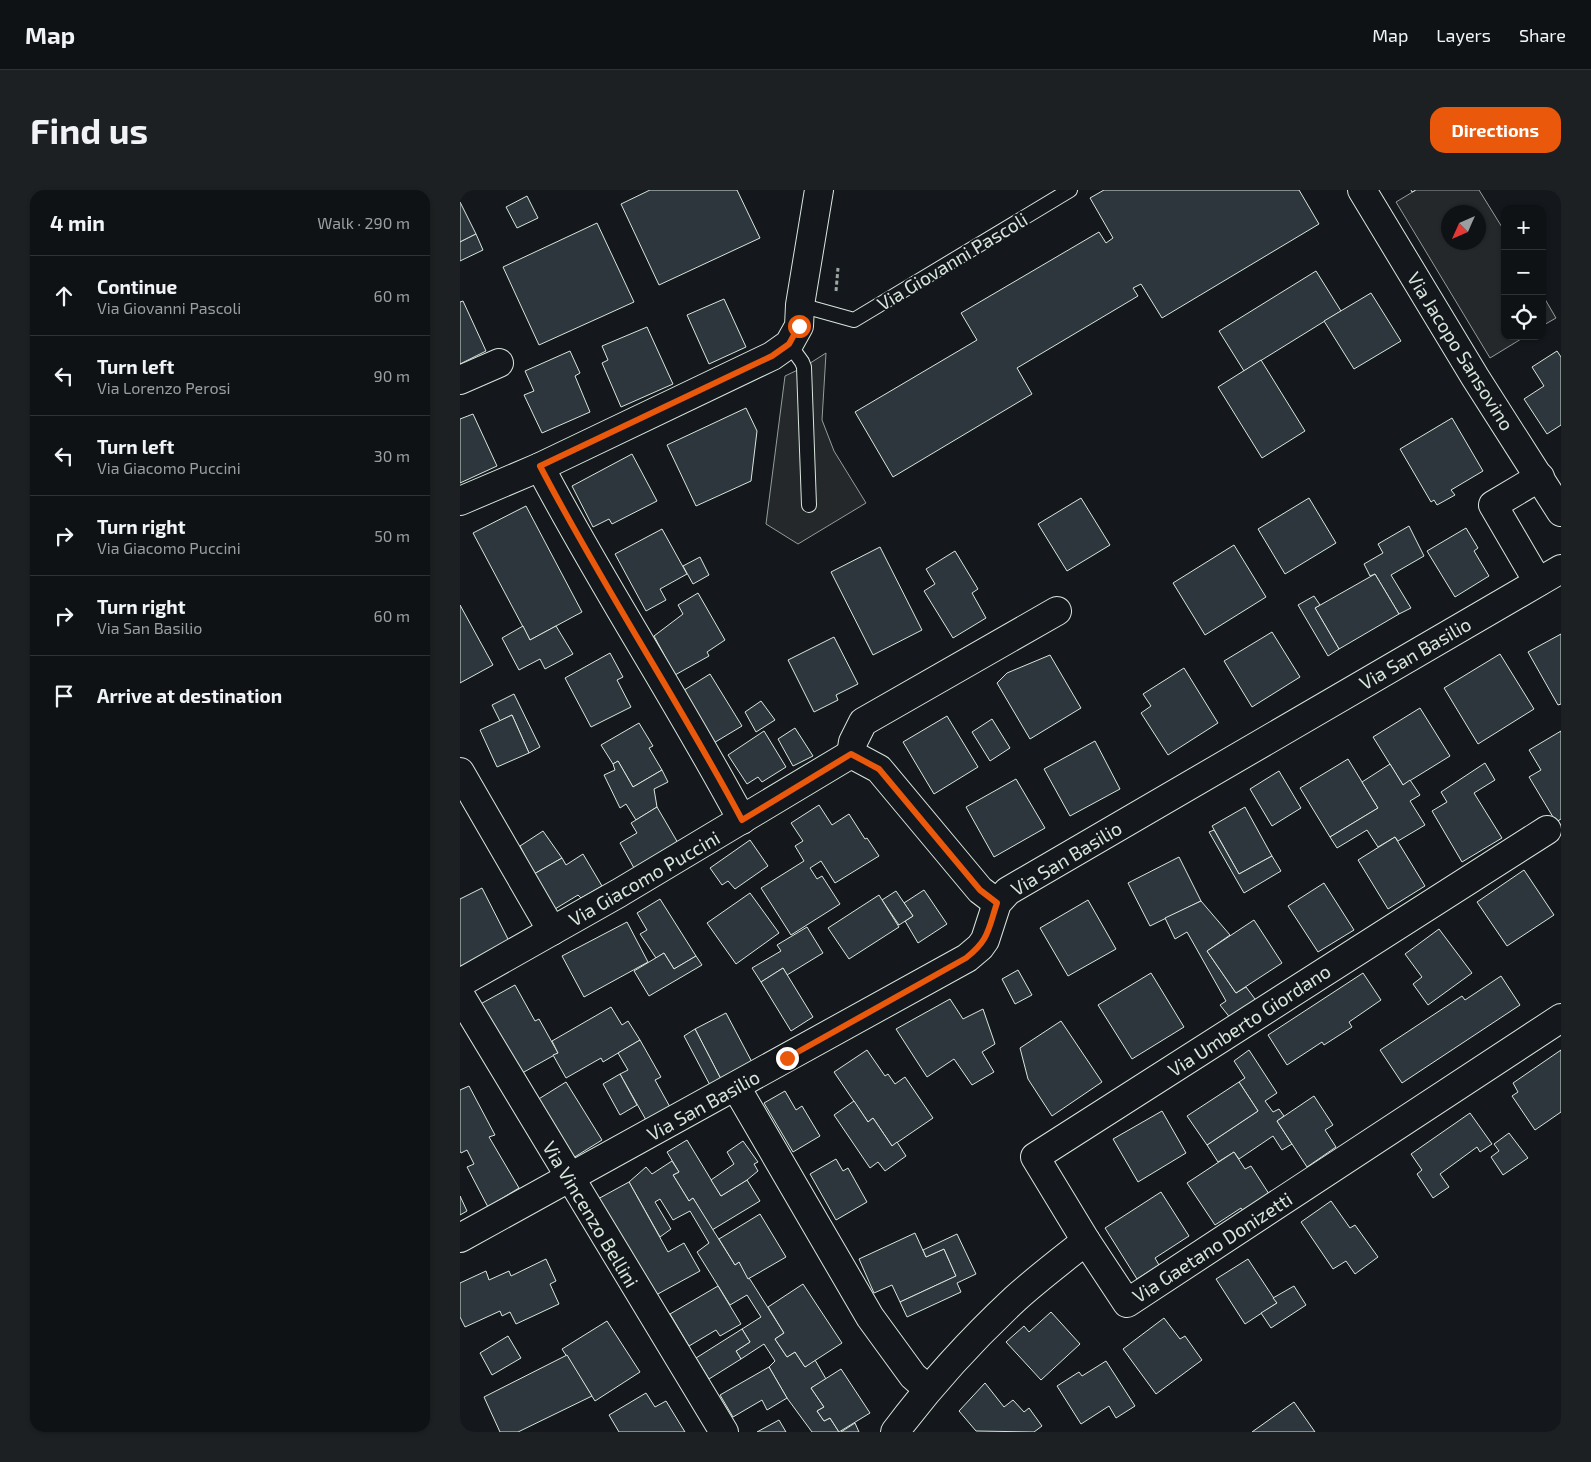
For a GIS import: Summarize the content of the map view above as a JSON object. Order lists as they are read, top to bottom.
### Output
{
  "streets": {
    "street": [
      "Via Jacopo Sansovino",
      "Via San Basilio",
      "Via Giacomo Puccini",
      "Via Umberto Giordano",
      "Via Vincenzo Bellini",
      "Via Gaetano Donizetti"
    ],
    "lane": ["Via Giovanni Pascoli"]
  },
  "crossings": [
    ["Via Jacopo Sansovino", "Via San Basilio"],
    ["Via San Basilio", "Via Vincenzo Bellini"],
    ["Via Umberto Giordano", "Via Gaetano Donizetti"]
  ],
  "north": "bottom left",
  "page": {
    "header": "Map",
    "nav": ["Map", "Layers", "Share"],
    "buttons": "Directions",
    "title": "Find us",
    "heading": ["4 min", "Walk · 290 m"],
    "map_buttons": ["+", "−"],
    "list": [
      ["Continue", "Via Giovanni Pascoli", "60 m"],
      ["Turn left", "Via Lorenzo Perosi", "90 m"],
      ["Turn left", "Via Giacomo Puccini", "30 m"],
      ["Turn right", "Via Giacomo Puccini", "50 m"],
      ["Turn right", "Via San Basilio", "60 m"],
      "Arrive at destination"
    ]
  }
}
